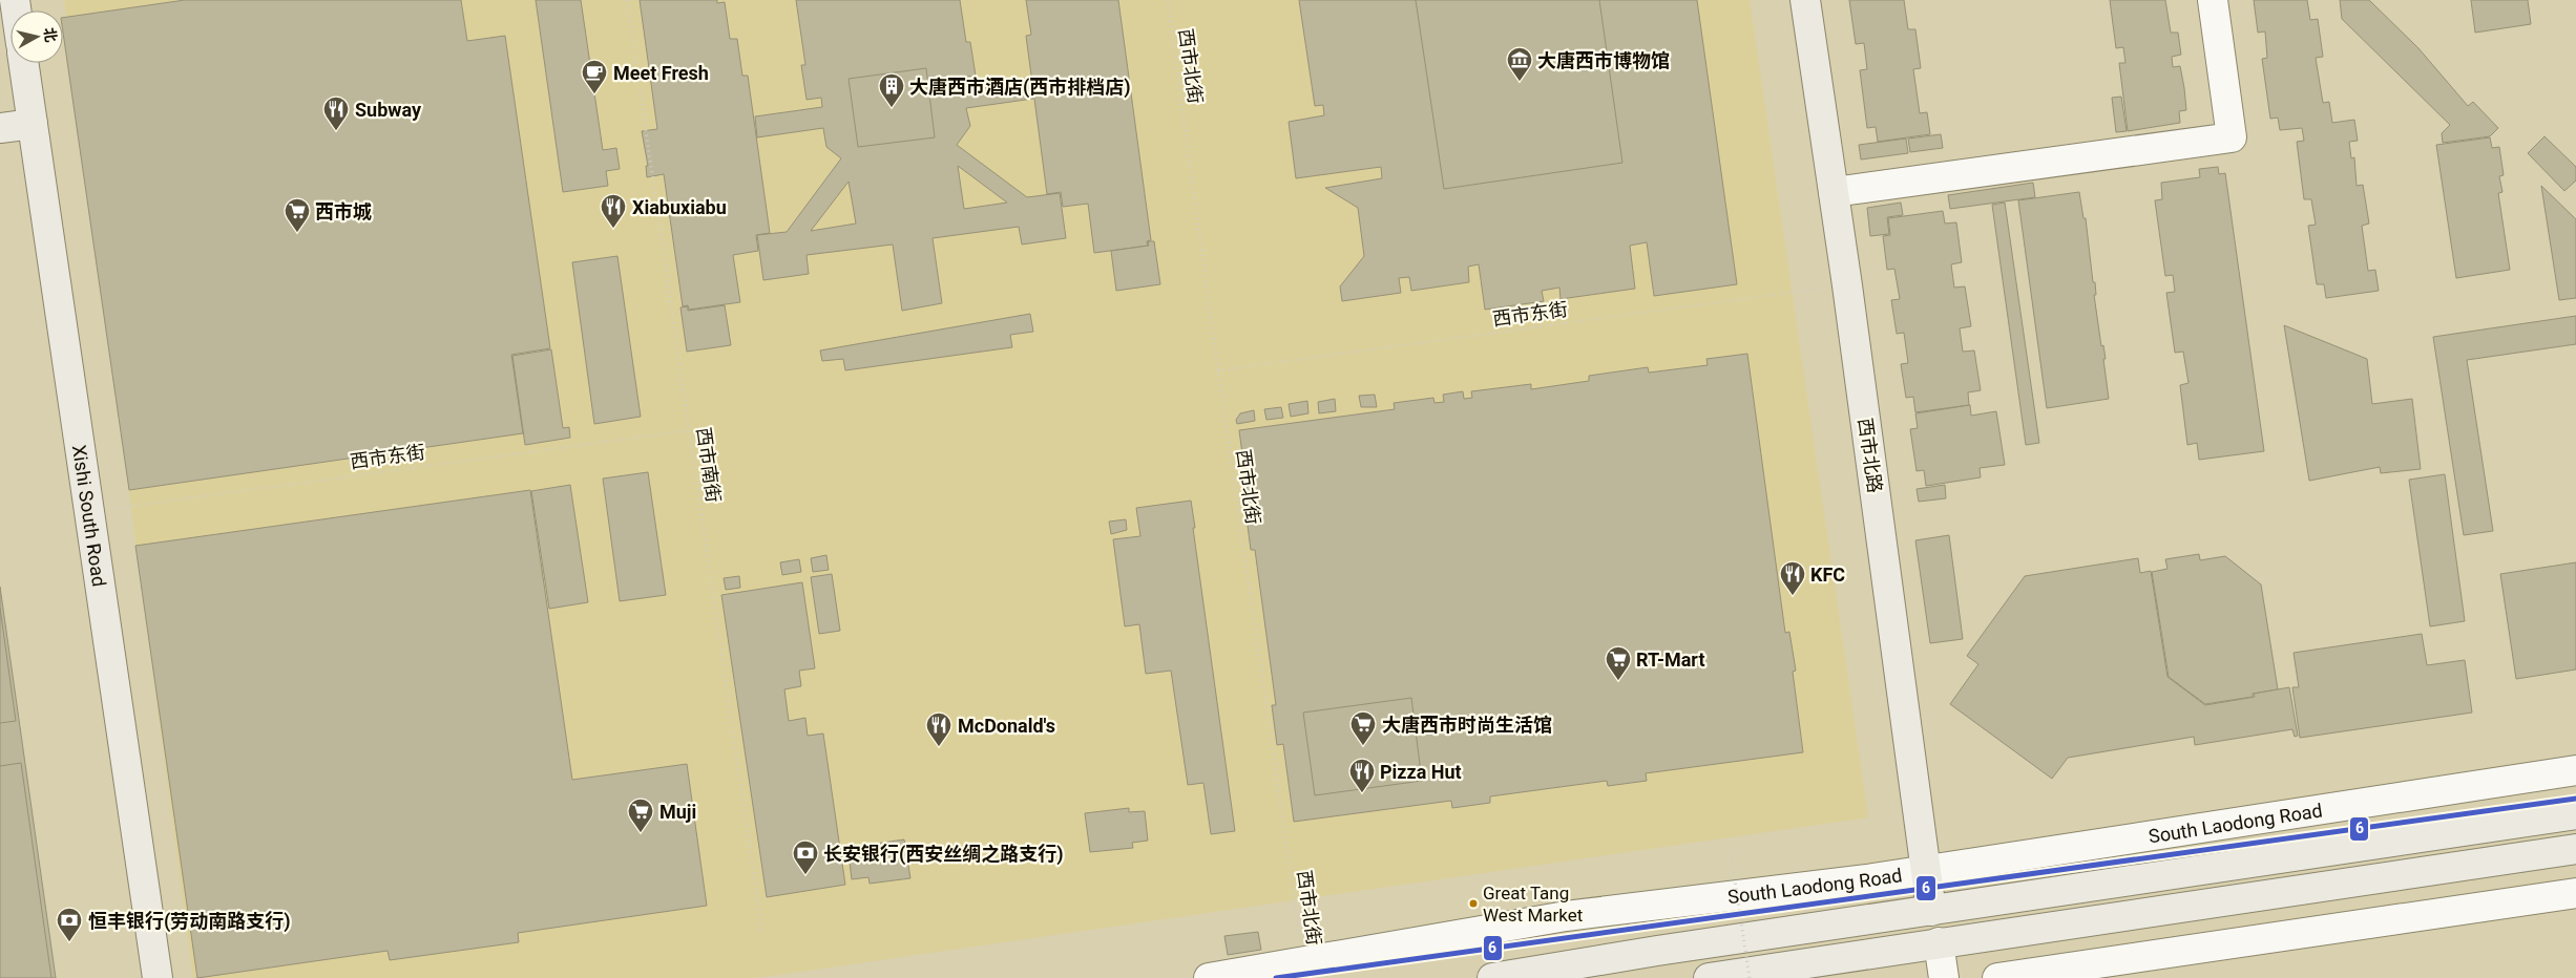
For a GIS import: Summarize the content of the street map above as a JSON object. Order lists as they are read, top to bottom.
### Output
{
  "streets": {
    "main road": ["西市北路", "Xishi South Road"],
    "street": ["South Laodong Road"],
    "path": ["西市北街", "西市东街", "西市南街"]
  },
  "crossings": [
    ["西市北街", "西市东街"],
    ["西市北街", "South Laodong Road"],
    ["西市东街", "西市北路"],
    ["西市东街", "西市南街"],
    ["西市东街", "Xishi South Road"],
    ["西市北路", "South Laodong Road"]
  ],
  "places": {
    "museum": ["大唐西市博物馆"],
    "cafe": ["Meet Fresh"],
    "building": ["大唐西市酒店(西市排档店)"],
    "restaurant": [
      "Subway",
      "Xiabuxiabu",
      "KFC",
      "McDonald's",
      "Pizza Hut"
    ],
    "supermarket": [
      "西市城",
      "RT-Mart",
      "大唐西市时尚生活馆",
      "Muji"
    ],
    "bank": ["长安银行(西安丝绸之路支行)", "恒丰银行(劳动南路支行)"],
    "other": ["Great Tang West Market"]
  },
  "lines": ["transit line 6"],
  "north": "right"
}
